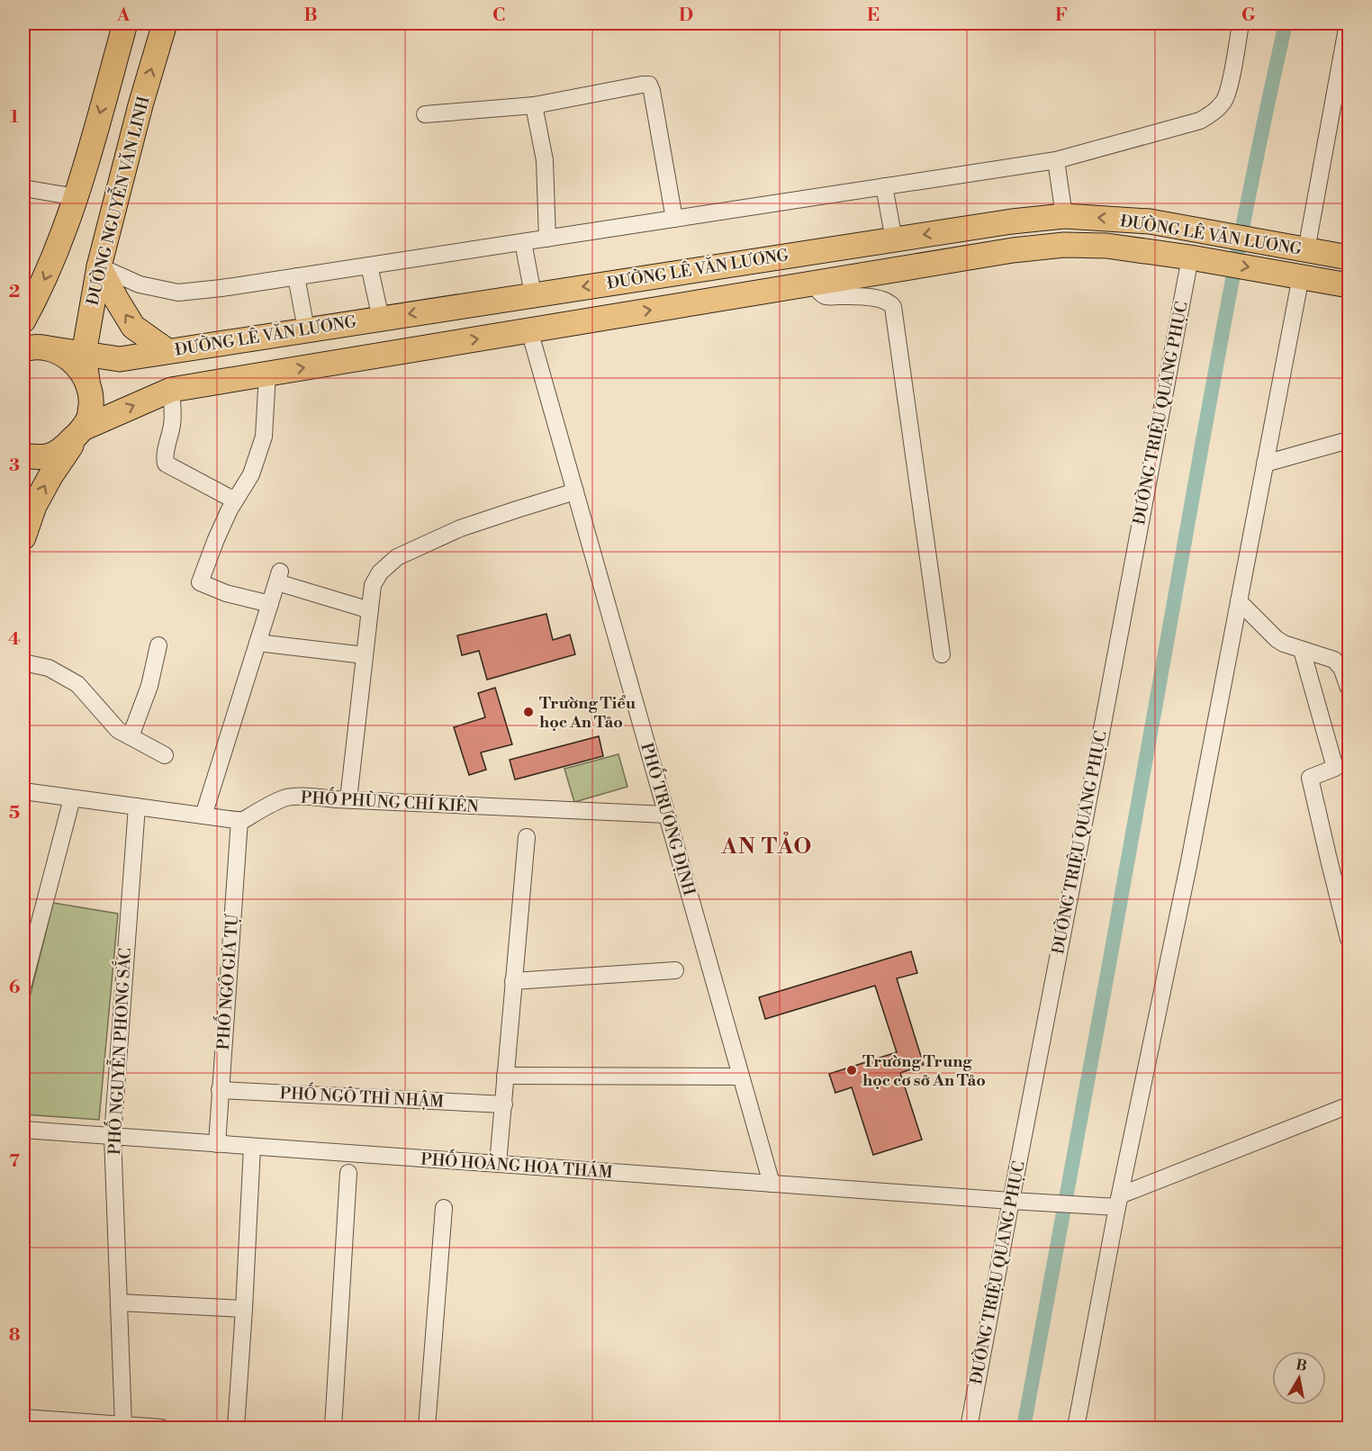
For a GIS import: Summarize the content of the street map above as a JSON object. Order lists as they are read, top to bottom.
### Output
{
  "streets": {
    "highway": ["ĐƯỜNG NGUYỄN VĂN LINH", "ĐƯỜNG LÊ VĂN LƯƠNG"],
    "street": [
      "ĐƯỜNG TRIỆU QUANG PHỤC",
      "PHỐ PHÙNG CHÍ KIÊN",
      "PHỐ TRƯƠNG ĐỊNH",
      "PHỐ NGÔ GIA TỰ",
      "PHỐ NGUYỄN PHONG SẮC",
      "PHỐ NGÔ THÌ NHẬM",
      "PHỐ HOÀNG HOA THÁM"
    ]
  },
  "crossings": [
    ["ĐƯỜNG NGUYỄN VĂN LINH", "ĐƯỜNG LÊ VĂN LƯƠNG"],
    ["ĐƯỜNG LÊ VĂN LƯƠNG", "ĐƯỜNG TRIỆU QUANG PHỤC"],
    ["ĐƯỜNG LÊ VĂN LƯƠNG", "PHỐ TRƯƠNG ĐỊNH"],
    ["ĐƯỜNG TRIỆU QUANG PHỤC", "PHỐ HOÀNG HOA THÁM"],
    ["PHỐ PHÙNG CHÍ KIÊN", "PHỐ TRƯƠNG ĐỊNH"],
    ["PHỐ PHÙNG CHÍ KIÊN", "PHỐ NGÔ GIA TỰ"],
    ["PHỐ TRƯƠNG ĐỊNH", "PHỐ HOÀNG HOA THÁM"],
    ["PHỐ NGÔ GIA TỰ", "PHỐ NGÔ THÌ NHẬM"],
    ["PHỐ NGÔ GIA TỰ", "PHỐ HOÀNG HOA THÁM"],
    ["PHỐ NGUYỄN PHONG SẮC", "PHỐ HOÀNG HOA THÁM"]
  ],
  "districts": ["AN TẢO"],
  "places": ["Trường Tiểu học An Tảo", "Trường Trung học cơ sở An Tảo"],
  "north": "top",
  "grid": {
    "columns": [
      "A",
      "B",
      "C",
      "D",
      "E",
      "F",
      "G"
    ],
    "rows": [
      "1",
      "2",
      "3",
      "4",
      "5",
      "6",
      "7",
      "8"
    ]
  }
}
